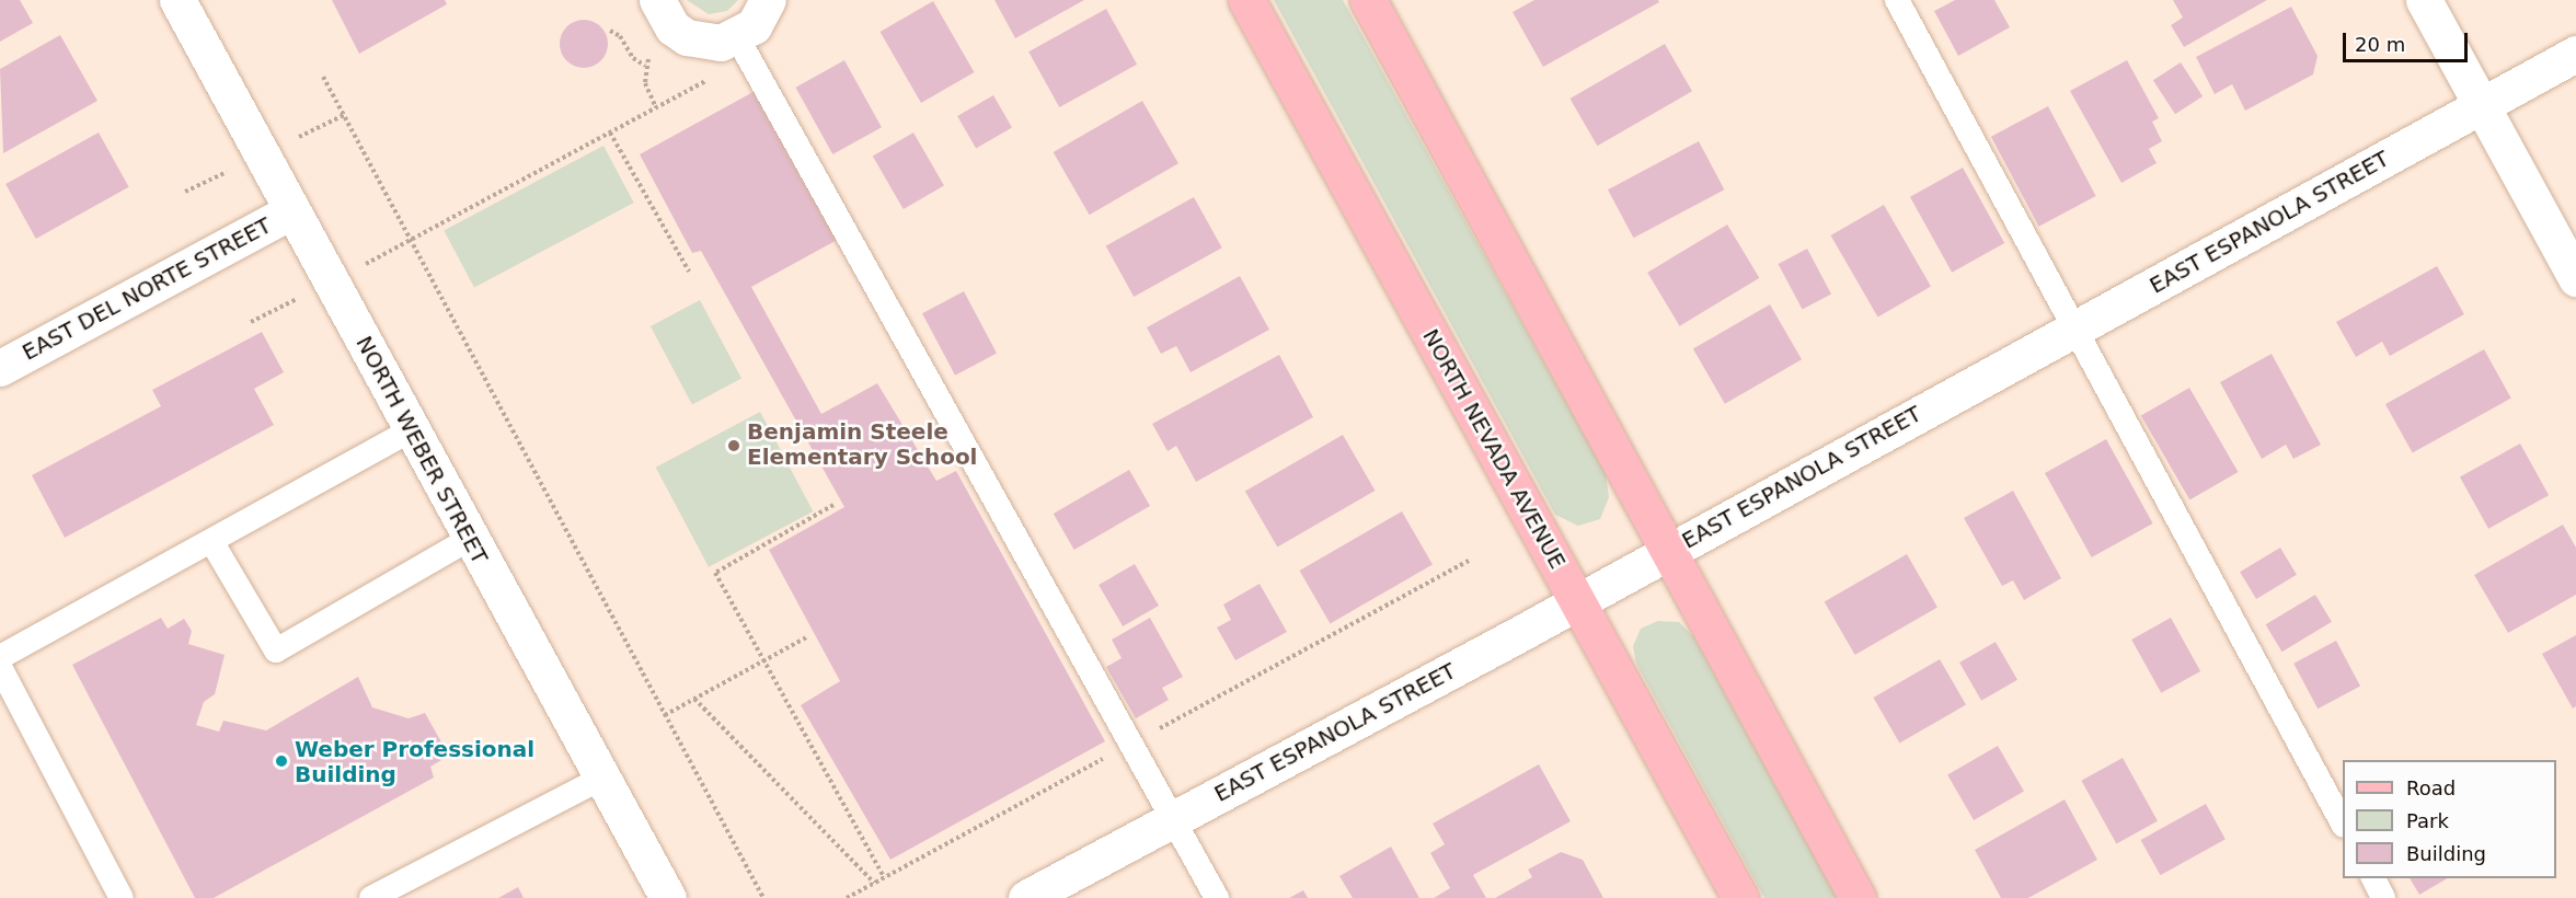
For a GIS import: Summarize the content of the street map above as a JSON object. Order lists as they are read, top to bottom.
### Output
{
  "streets": {
    "main road": ["NORTH NEVADA AVENUE"],
    "street": ["EAST ESPANOLA STREET", "EAST DEL NORTE STREET", "NORTH WEBER STREET"]
  },
  "crossings": [
    ["EAST ESPANOLA STREET", "NORTH NEVADA AVENUE"],
    ["EAST DEL NORTE STREET", "NORTH WEBER STREET"]
  ],
  "places": ["Benjamin Steele Elementary School", "Weber Professional Building"],
  "legend": ["Road", "Park", "Building"],
  "scale_bar": "20 m"
}
